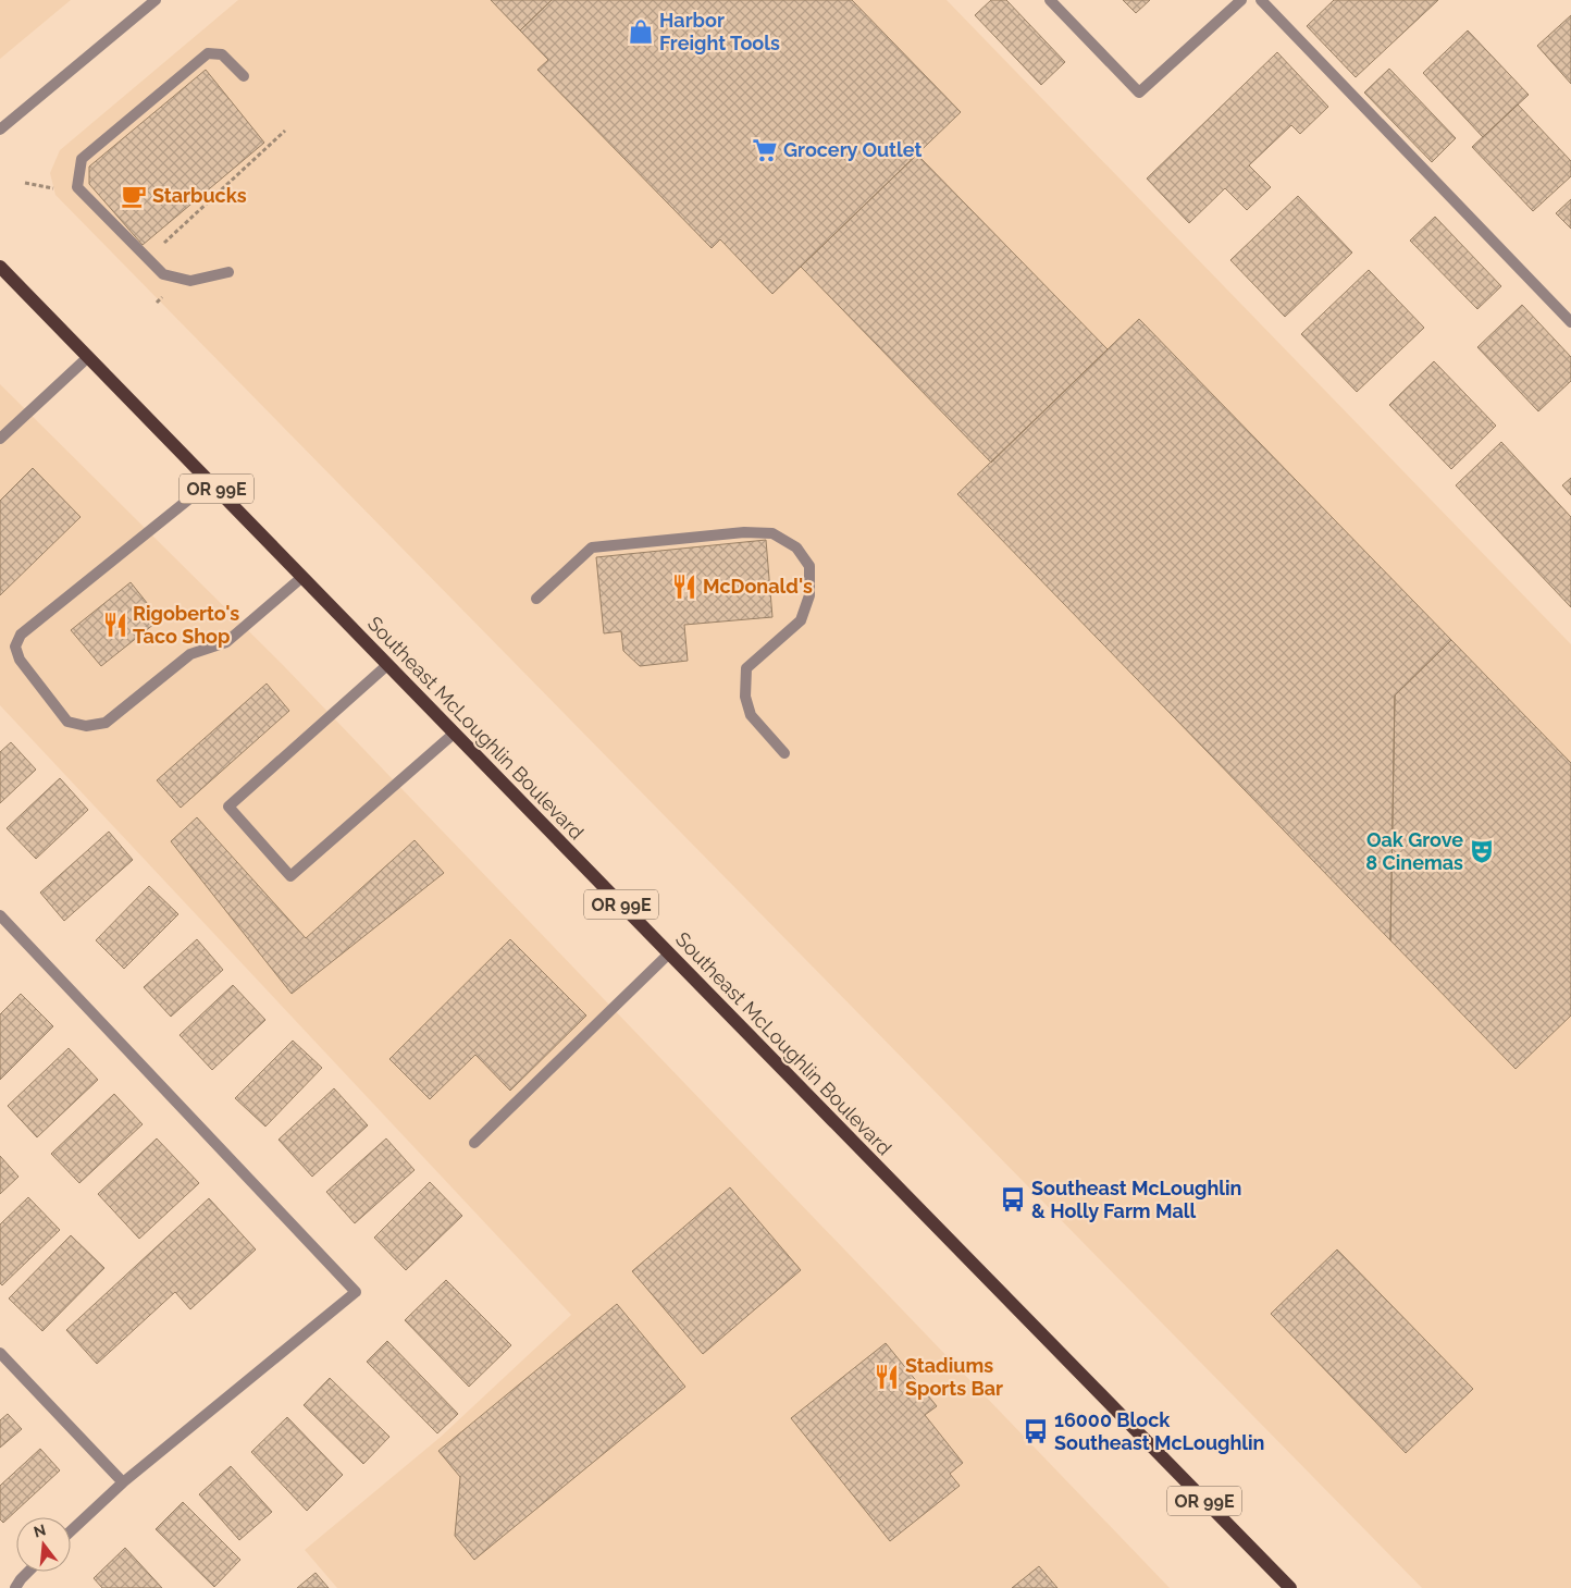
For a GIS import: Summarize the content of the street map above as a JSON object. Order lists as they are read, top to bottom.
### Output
{
  "streets": {
    "main road": ["OR 99E", "Southeast McLoughlin Boulevard"]
  },
  "places": {
    "shop": ["Harbor Freight Tools"],
    "supermarket": ["Grocery Outlet"],
    "cafe": ["Starbucks"],
    "restaurant": ["McDonald's", "Rigoberto's Taco Shop", "Stadiums Sports Bar"],
    "theatre": ["Oak Grove 8 Cinemas"],
    "bus stop": ["Southeast McLoughlin & Holly Farm Mall", "16000 Block Southeast McLoughlin"]
  },
  "north": "top"
}
